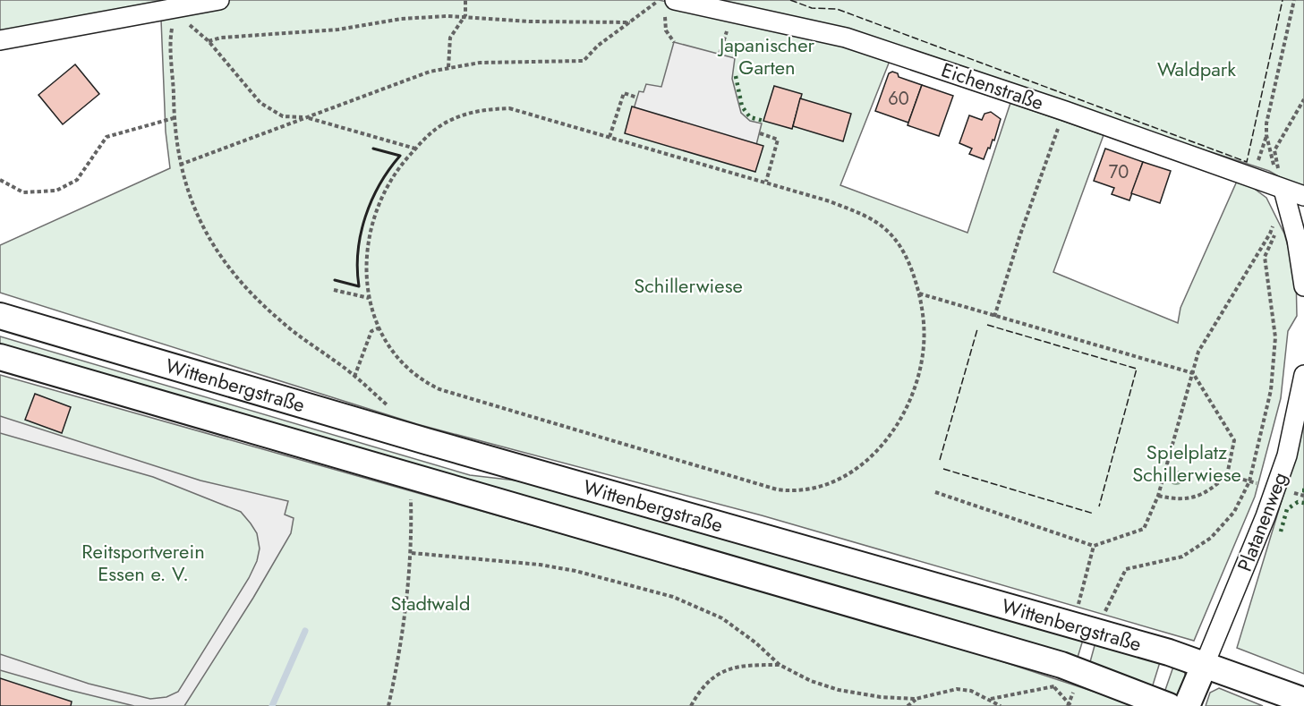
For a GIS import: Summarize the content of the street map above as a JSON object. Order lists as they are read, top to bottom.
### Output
{
  "streets": {
    "main road": ["Wittenbergstraße"],
    "street": ["Eichenstraße", "Platanenweg"]
  },
  "crossings": [
    ["Wittenbergstraße", "Platanenweg"]
  ],
  "parks": [
    "Japanischer Garten",
    "Waldpark",
    "Schillerwiese",
    "Spielplatz Schillerwiese",
    "Reitsportverein Essen e. V.",
    "Stadtwald"
  ],
  "house_numbers": ["60", "70"]
}
